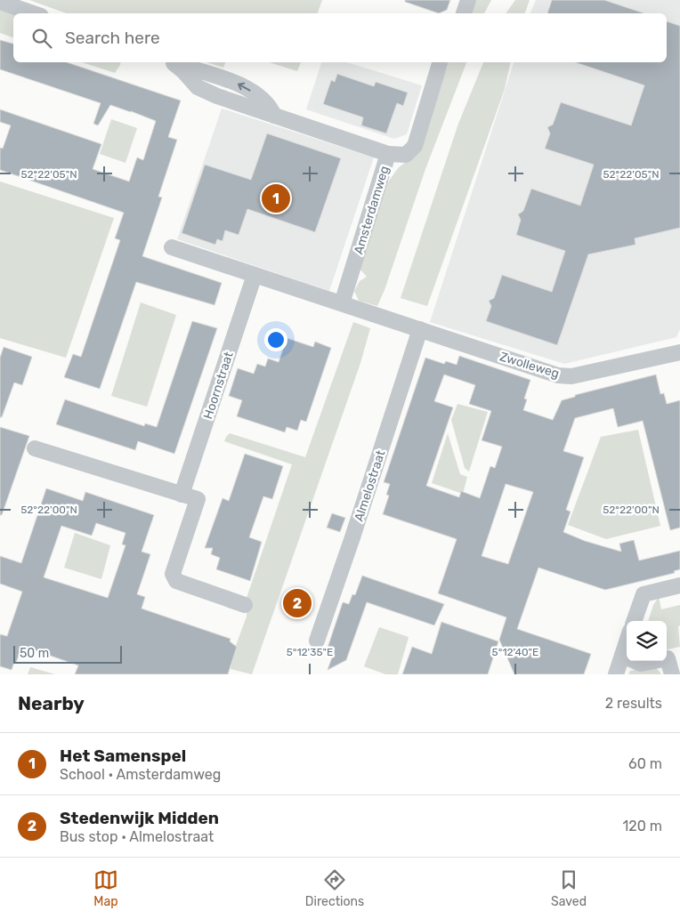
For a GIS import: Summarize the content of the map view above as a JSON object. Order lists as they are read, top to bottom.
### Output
{
  "streets": {
    "street": [
      "Amsterdamweg",
      "Zwolleweg",
      "Hoornstraat",
      "Almelostraat"
    ]
  },
  "crossings": [
    ["Amsterdamweg", "Zwolleweg"],
    ["Zwolleweg", "Almelostraat"]
  ],
  "scale_bar": "50 m",
  "page": {
    "search": "Search here",
    "pins": ["1", "2"],
    "scale": "50 m",
    "heading": ["Nearby", "2 results"],
    "list": [
      {
        "mark": "1",
        "name": "Het Samenspel",
        "note": "School · Amsterdamweg",
        "value": "60 m"
      },
      {
        "mark": "2",
        "name": "Stedenwijk Midden",
        "note": "Bus stop · Almelostraat",
        "value": "120 m"
      }
    ],
    "nav": ["Map", "Directions", "Saved"]
  },
  "coordinates": [
    "52°22'05\"N",
    "52°22'00\"N",
    "5°12'35\"E",
    "5°12'40\"E"
  ]
}
